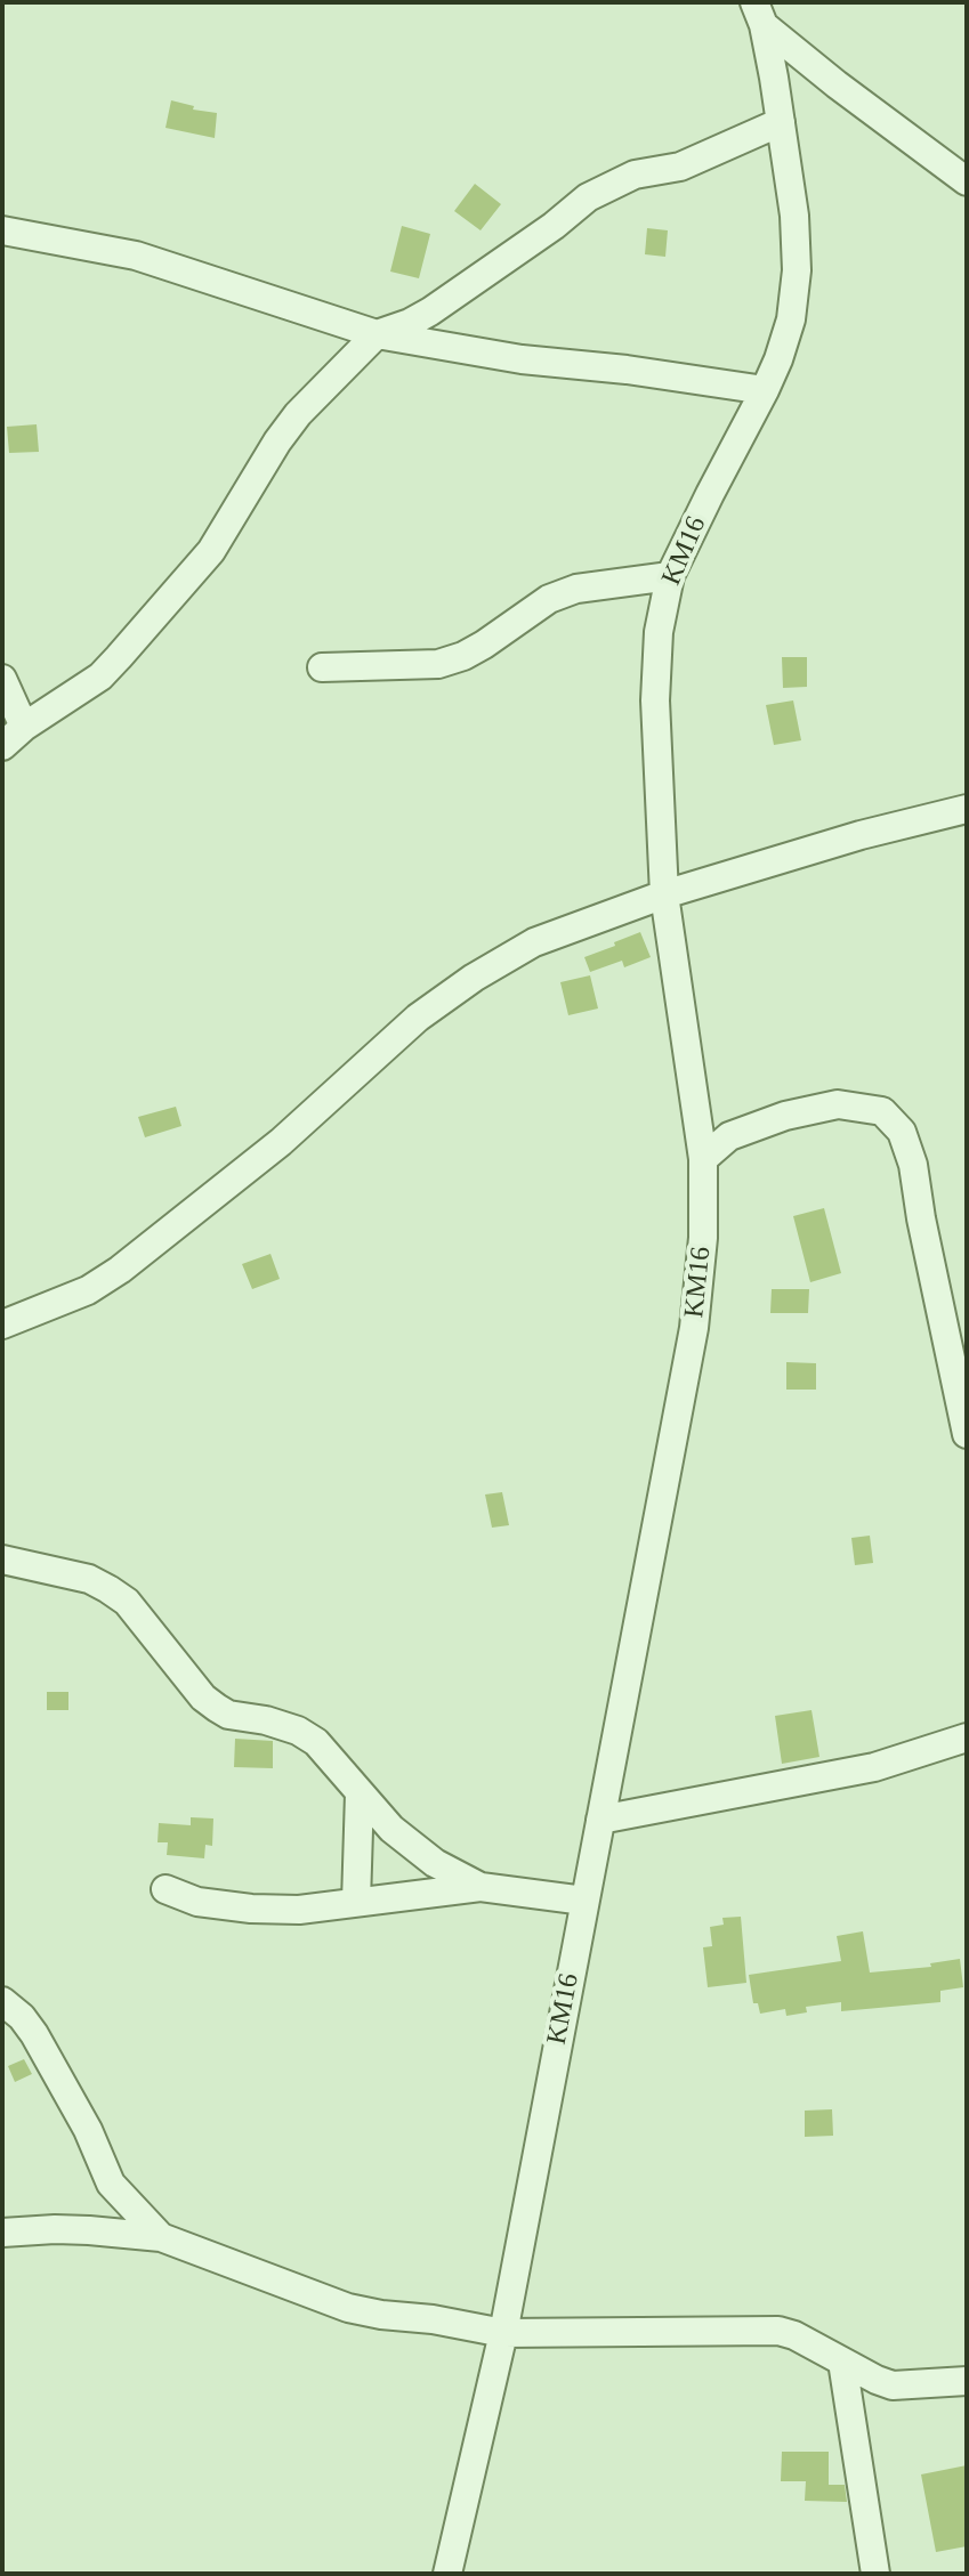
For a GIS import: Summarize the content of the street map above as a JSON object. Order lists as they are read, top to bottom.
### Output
{
  "streets": {
    "street": ["KM16"]
  }
}
